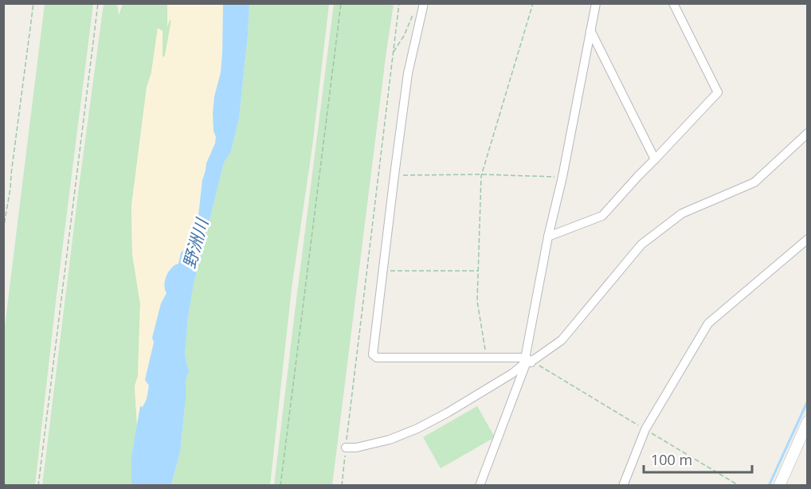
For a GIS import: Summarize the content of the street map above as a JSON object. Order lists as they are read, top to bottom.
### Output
{
  "water": ["野洲川"],
  "scale_bar": "100 m"
}
